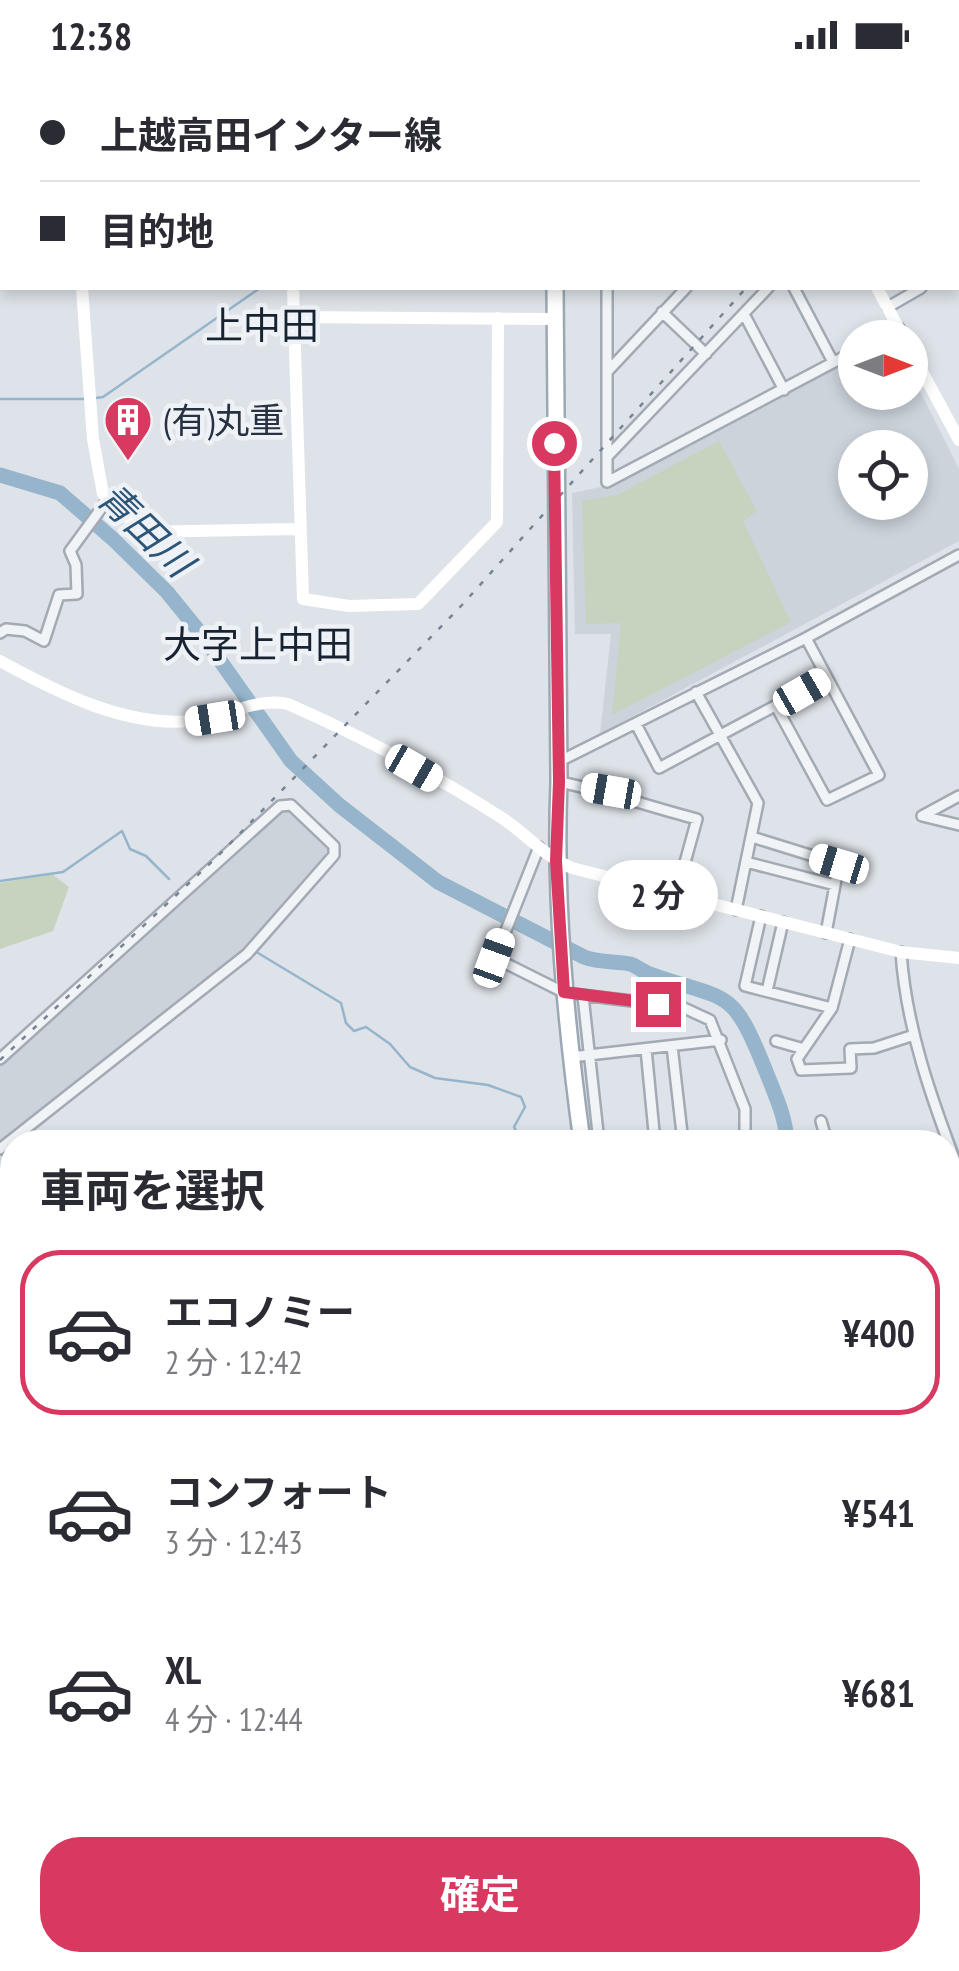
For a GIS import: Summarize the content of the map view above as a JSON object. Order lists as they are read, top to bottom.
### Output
{
  "districts": ["上中田", "大字上中田"],
  "water": ["青田川"],
  "places": {
    "building": ["(有)丸重"]
  },
  "north": "right",
  "page": {
    "status": "12:38",
    "banner": ["上越高田インター線", "目的地"],
    "bubble": "2 分",
    "heading": "車両を選択",
    "list": [
      {
        "name": "エコノミー",
        "note": "2 分 · 12:42",
        "value": "¥400"
      },
      {
        "name": "コンフォート",
        "note": "3 分 · 12:43",
        "value": "¥541"
      },
      {
        "name": "XL",
        "note": "4 分 · 12:44",
        "value": "¥681"
      }
    ],
    "buttons": "確定"
  }
}
